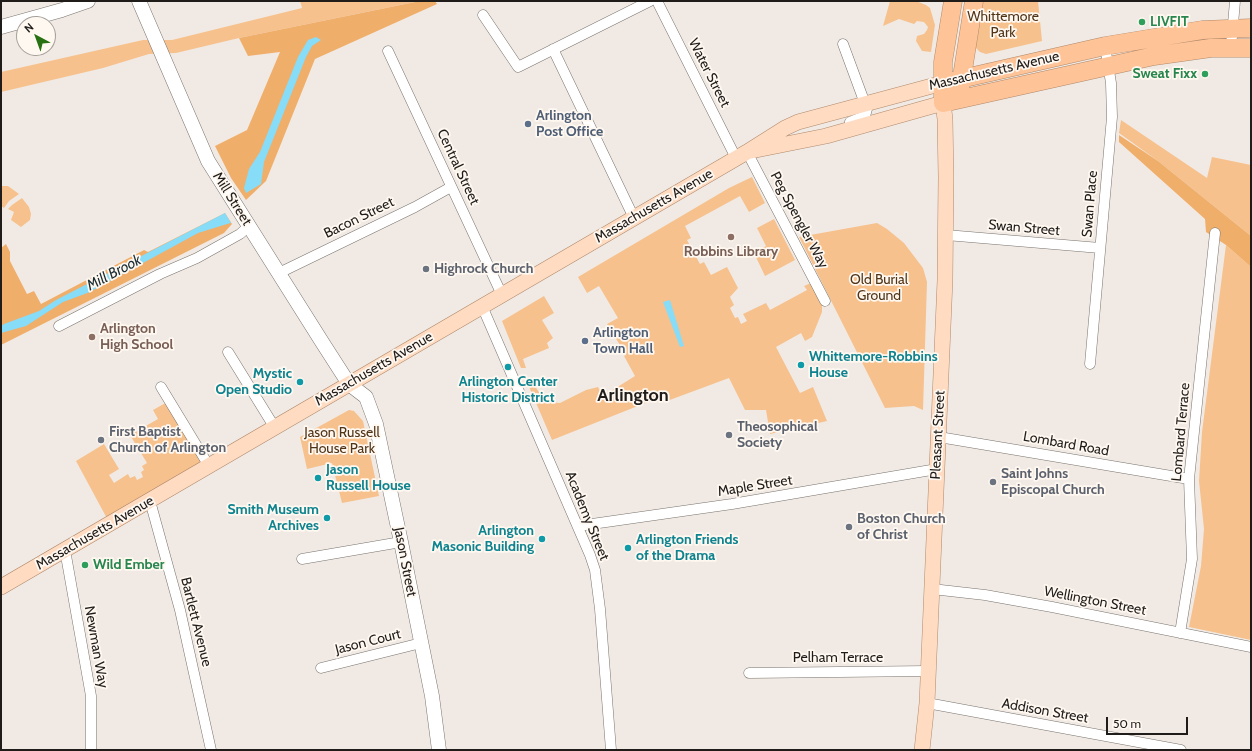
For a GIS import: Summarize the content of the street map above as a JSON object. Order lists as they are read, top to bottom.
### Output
{
  "streets": {
    "highway": ["Massachusetts Avenue"],
    "main road": ["Mill Street", "Pleasant Street", "Jason Street"],
    "street": [
      "Water Street",
      "Central Street",
      "Swan Place",
      "Bacon Street",
      "Peg Spengler Way",
      "Swan Street",
      "Lombard Terrace",
      "Lombard Road",
      "Maple Street",
      "Academy Street",
      "Wellington Street",
      "Bartlett Avenue",
      "Jason Court",
      "Newman Way",
      "Pelham Terrace",
      "Addison Street"
    ]
  },
  "crossings": [
    ["Massachusetts Avenue", "Water Street"],
    ["Massachusetts Avenue", "Central Street"],
    ["Massachusetts Avenue", "Mill Street"],
    ["Massachusetts Avenue", "Swan Place"],
    ["Massachusetts Avenue", "Peg Spengler Way"],
    ["Massachusetts Avenue", "Pleasant Street"],
    ["Massachusetts Avenue", "Academy Street"],
    ["Massachusetts Avenue", "Jason Street"],
    ["Massachusetts Avenue", "Bartlett Avenue"],
    ["Massachusetts Avenue", "Newman Way"],
    ["Water Street", "Peg Spengler Way"],
    ["Central Street", "Bacon Street"],
    ["Mill Street", "Bacon Street"],
    ["Mill Street", "Jason Street"],
    ["Swan Place", "Swan Street"],
    ["Swan Street", "Pleasant Street"],
    ["Lombard Terrace", "Lombard Road"],
    ["Lombard Terrace", "Wellington Street"],
    ["Pleasant Street", "Lombard Road"],
    ["Pleasant Street", "Maple Street"],
    ["Pleasant Street", "Wellington Street"],
    ["Pleasant Street", "Pelham Terrace"],
    ["Pleasant Street", "Addison Street"],
    ["Maple Street", "Academy Street"],
    ["Jason Street", "Jason Court"]
  ],
  "districts": ["Arlington"],
  "water": ["Mill Brook"],
  "parks": ["Whittemore Park", "Old Burial Ground", "Jason Russell House Park"],
  "places": [
    "LIVFIT",
    "Sweat Fixx",
    "Arlington Post Office",
    "Robbins Library",
    "Highrock Church",
    "Arlington High School",
    "Arlington Town Hall",
    "Whittemore-Robbins House",
    "Arlington Center Historic District",
    "Mystic Open Studio",
    "Theosophical Society",
    "First Baptist Church of Arlington",
    "Jason Russell House",
    "Saint Johns Episcopal Church",
    "Smith Museum Archives",
    "Boston Church of Christ",
    "Arlington Masonic Building",
    "Arlington Friends of the Drama",
    "Wild Ember"
  ],
  "scale_bar": "50 m",
  "north": "top left"
}
